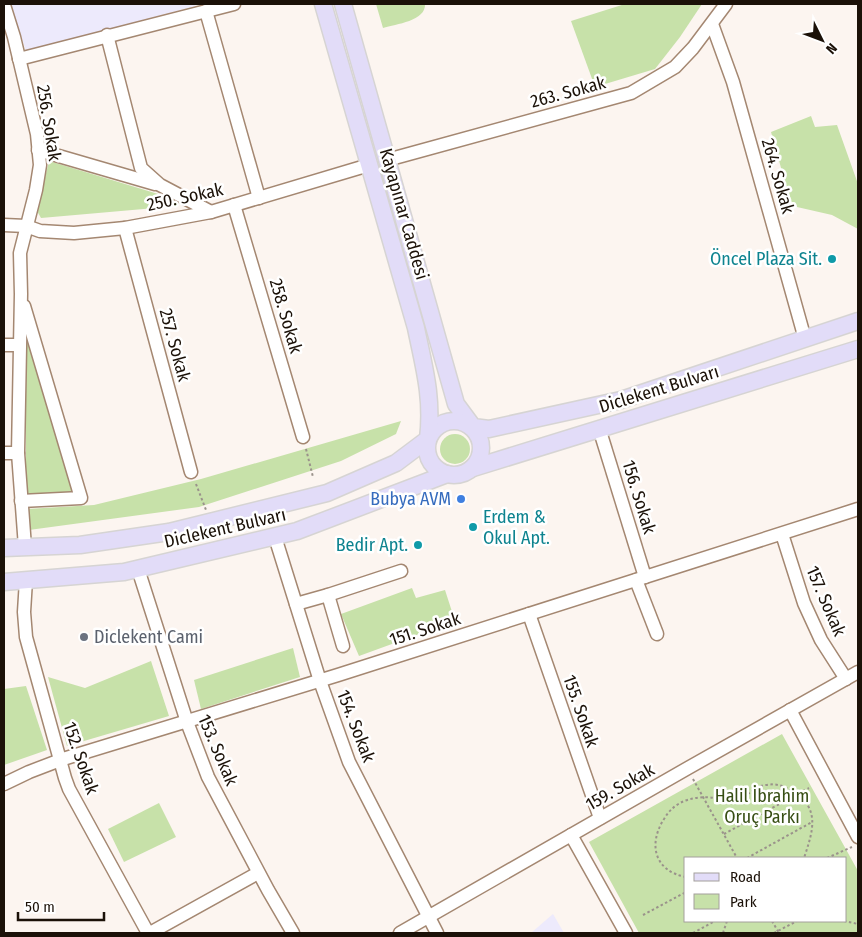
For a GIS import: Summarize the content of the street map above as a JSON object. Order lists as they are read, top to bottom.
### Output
{
  "streets": {
    "main road": ["Kayapınar Caddesi", "Diclekent Bulvarı"],
    "street": [
      "263. Sokak",
      "256. Sokak",
      "264. Sokak",
      "250. Sokak",
      "258. Sokak",
      "257. Sokak",
      "156. Sokak",
      "157. Sokak",
      "151. Sokak",
      "155. Sokak",
      "154. Sokak",
      "153. Sokak",
      "152. Sokak",
      "159. Sokak"
    ]
  },
  "crossings": [
    ["263. Sokak", "264. Sokak"],
    ["263. Sokak", "Kayapınar Caddesi"],
    ["256. Sokak", "250. Sokak"],
    ["256. Sokak", "Diclekent Bulvarı"],
    ["264. Sokak", "Diclekent Bulvarı"],
    ["250. Sokak", "Kayapınar Caddesi"],
    ["250. Sokak", "258. Sokak"],
    ["250. Sokak", "257. Sokak"],
    ["Kayapınar Caddesi", "Diclekent Bulvarı"],
    ["Diclekent Bulvarı", "156. Sokak"],
    ["Diclekent Bulvarı", "154. Sokak"],
    ["Diclekent Bulvarı", "153. Sokak"],
    ["Diclekent Bulvarı", "152. Sokak"],
    ["156. Sokak", "151. Sokak"],
    ["157. Sokak", "151. Sokak"],
    ["157. Sokak", "159. Sokak"],
    ["151. Sokak", "155. Sokak"],
    ["151. Sokak", "154. Sokak"],
    ["151. Sokak", "153. Sokak"],
    ["151. Sokak", "152. Sokak"],
    ["155. Sokak", "159. Sokak"],
    ["154. Sokak", "159. Sokak"]
  ],
  "parks": ["Halil İbrahim Oruç Parkı"],
  "places": [
    "Öncel Plaza Sit.",
    "Bubya AVM",
    "Erdem & Okul Apt.",
    "Bedir Apt.",
    "Diclekent Cami"
  ],
  "legend": ["Road", "Park"],
  "scale_bar": "50 m",
  "north": "bottom right"
}
